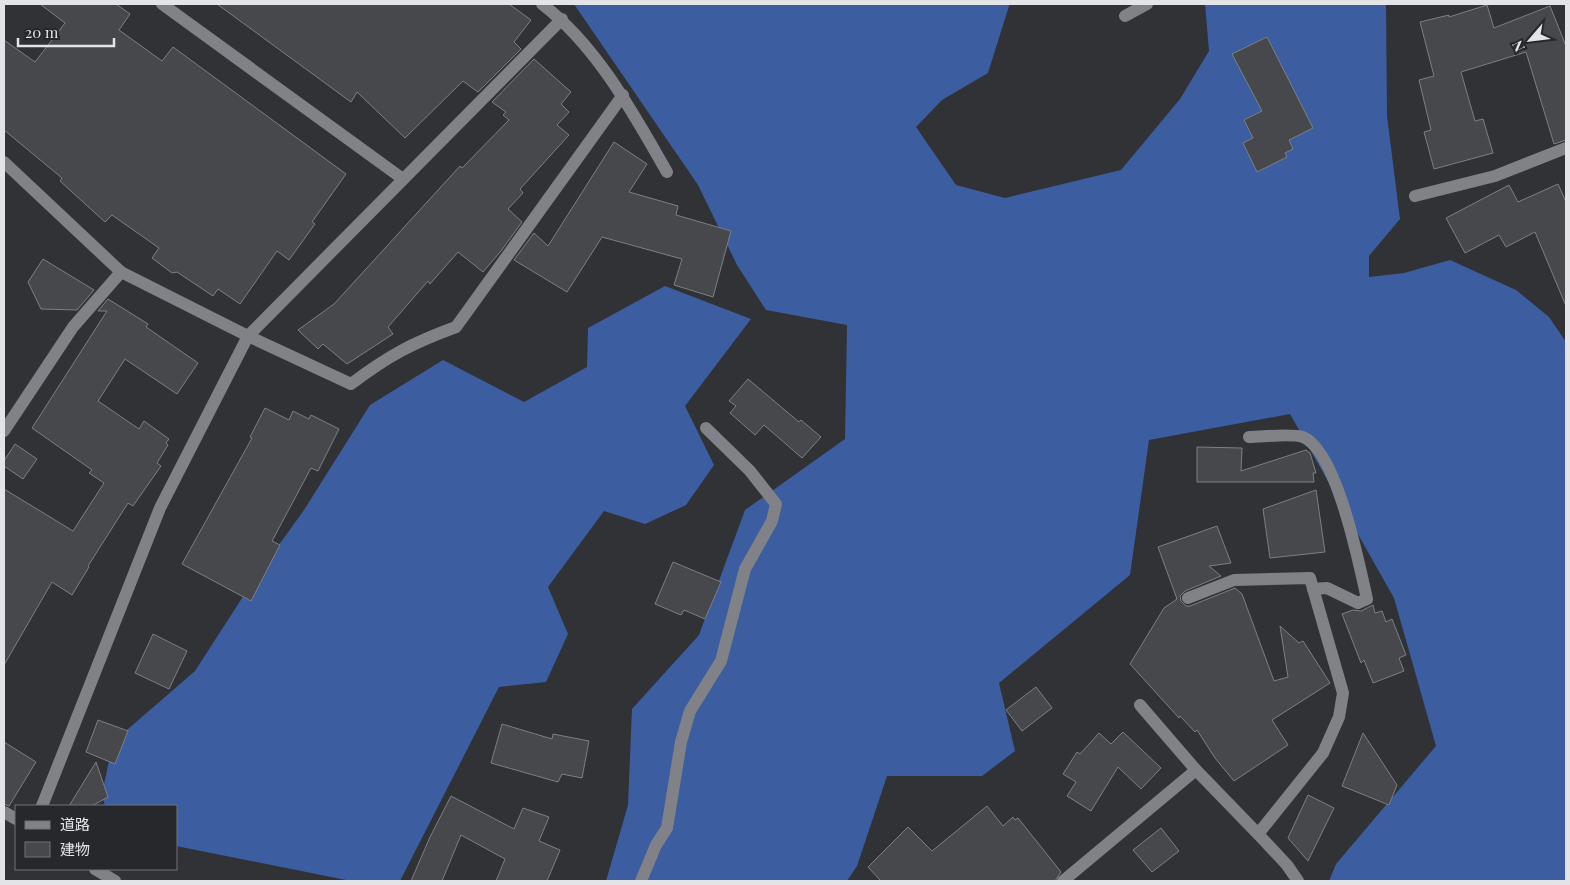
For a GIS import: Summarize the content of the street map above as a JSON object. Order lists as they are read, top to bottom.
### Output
{
  "legend": ["道路", "建物"],
  "scale_bar": "20 m",
  "north": "bottom left"
}
